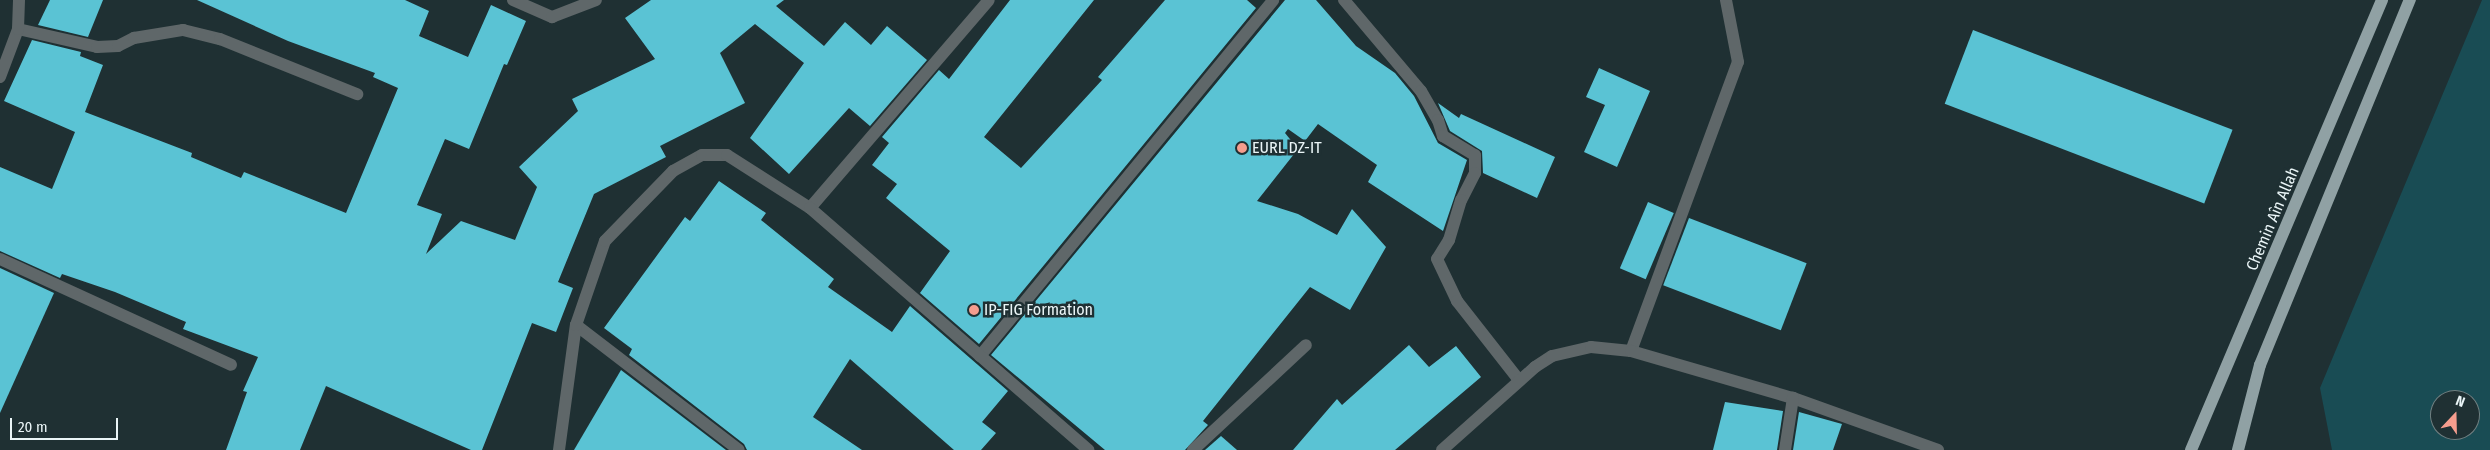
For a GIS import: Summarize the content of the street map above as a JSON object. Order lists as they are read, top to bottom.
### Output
{
  "streets": {
    "main road": ["Chemin Aîn Allah"]
  },
  "places": ["EURL DZ-IT", "IP-FIG Formation"],
  "scale_bar": "20 m",
  "north": "top"
}
